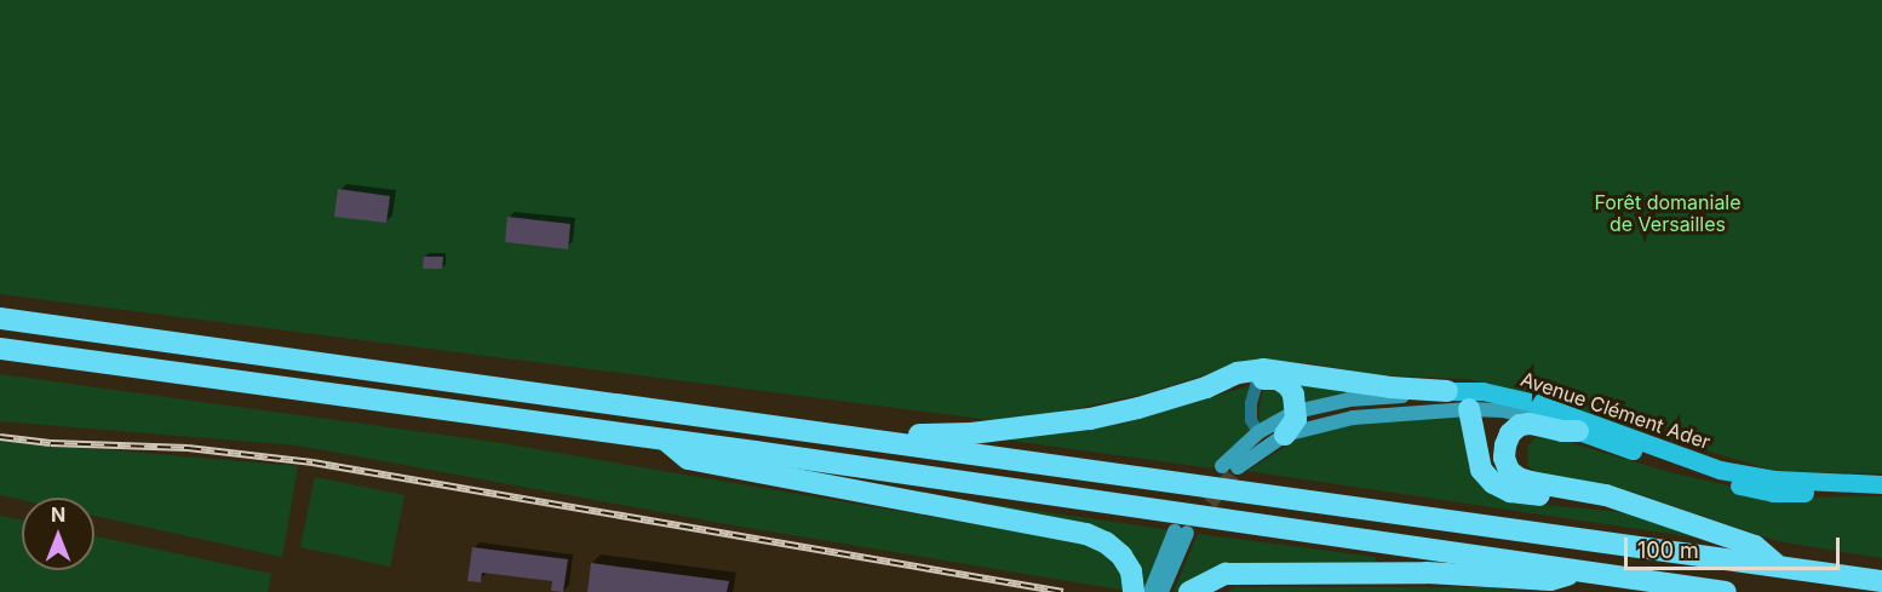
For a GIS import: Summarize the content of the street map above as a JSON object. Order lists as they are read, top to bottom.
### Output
{
  "streets": {
    "main road": ["Avenue Clément Ader"]
  },
  "parks": ["Forêt domaniale de Versailles"],
  "scale_bar": "100 m",
  "north": "top"
}
